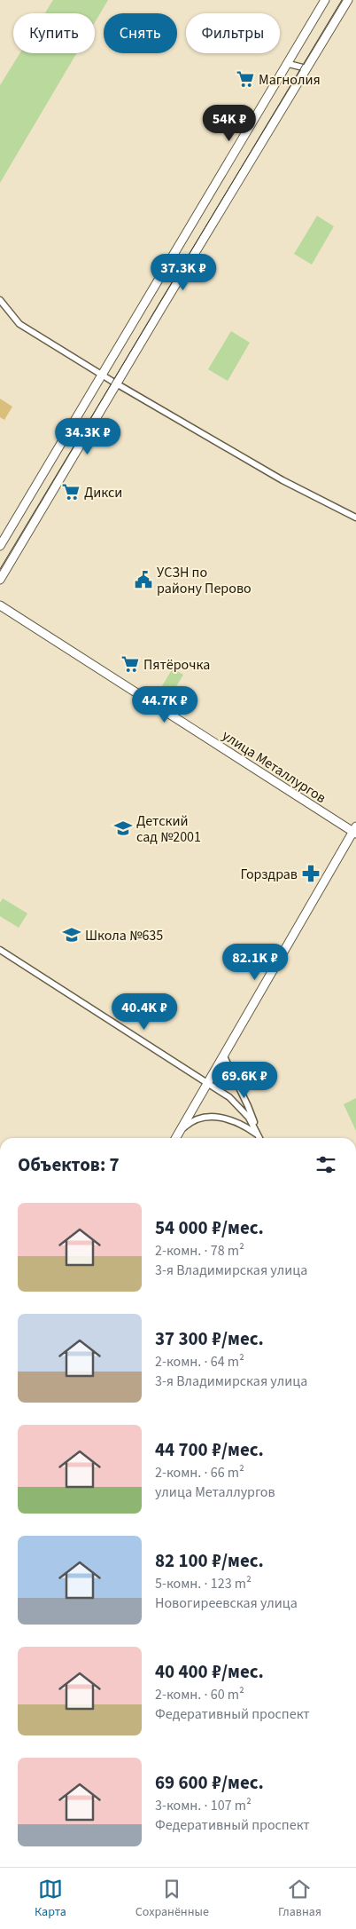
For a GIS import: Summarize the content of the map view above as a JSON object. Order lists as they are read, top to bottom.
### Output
{
  "streets": {
    "street": ["улица Металлургов"]
  },
  "places": {
    "supermarket": ["Магнолия", "Дикси", "Пятёрочка"],
    "public building": ["УСЗН по району Перово"],
    "school or university": ["Детский сад №2001", "Школа №635"],
    "pharmacy": ["Горздрав"]
  },
  "page": {
    "chip": ["Купить", "Снять", "Фильтры"],
    "price": [
      "54K ₽",
      "37.3K ₽",
      "34.3K ₽",
      "44.7K ₽",
      "82.1K ₽",
      "40.4K ₽",
      "69.6K ₽"
    ],
    "heading": "Объектов: 7",
    "list": [
      {
        "name": "54 000 ₽/мес.",
        "note": "2-комн. · 78 m² · 3-я Владимирская улица"
      },
      {
        "name": "37 300 ₽/мес.",
        "note": "2-комн. · 64 m² · 3-я Владимирская улица"
      },
      {
        "name": "44 700 ₽/мес.",
        "note": "2-комн. · 66 m² · улица Металлургов"
      },
      {
        "name": "82 100 ₽/мес.",
        "note": "5-комн. · 123 m² · Новогиреевская улица"
      },
      {
        "name": "40 400 ₽/мес.",
        "note": "2-комн. · 60 m² · Федеративный проспект"
      },
      {
        "name": "69 600 ₽/мес.",
        "note": "3-комн. · 107 m² · Федеративный проспект"
      }
    ],
    "tabs": ["Карта", "Сохранённые", "Главная"]
  }
}
